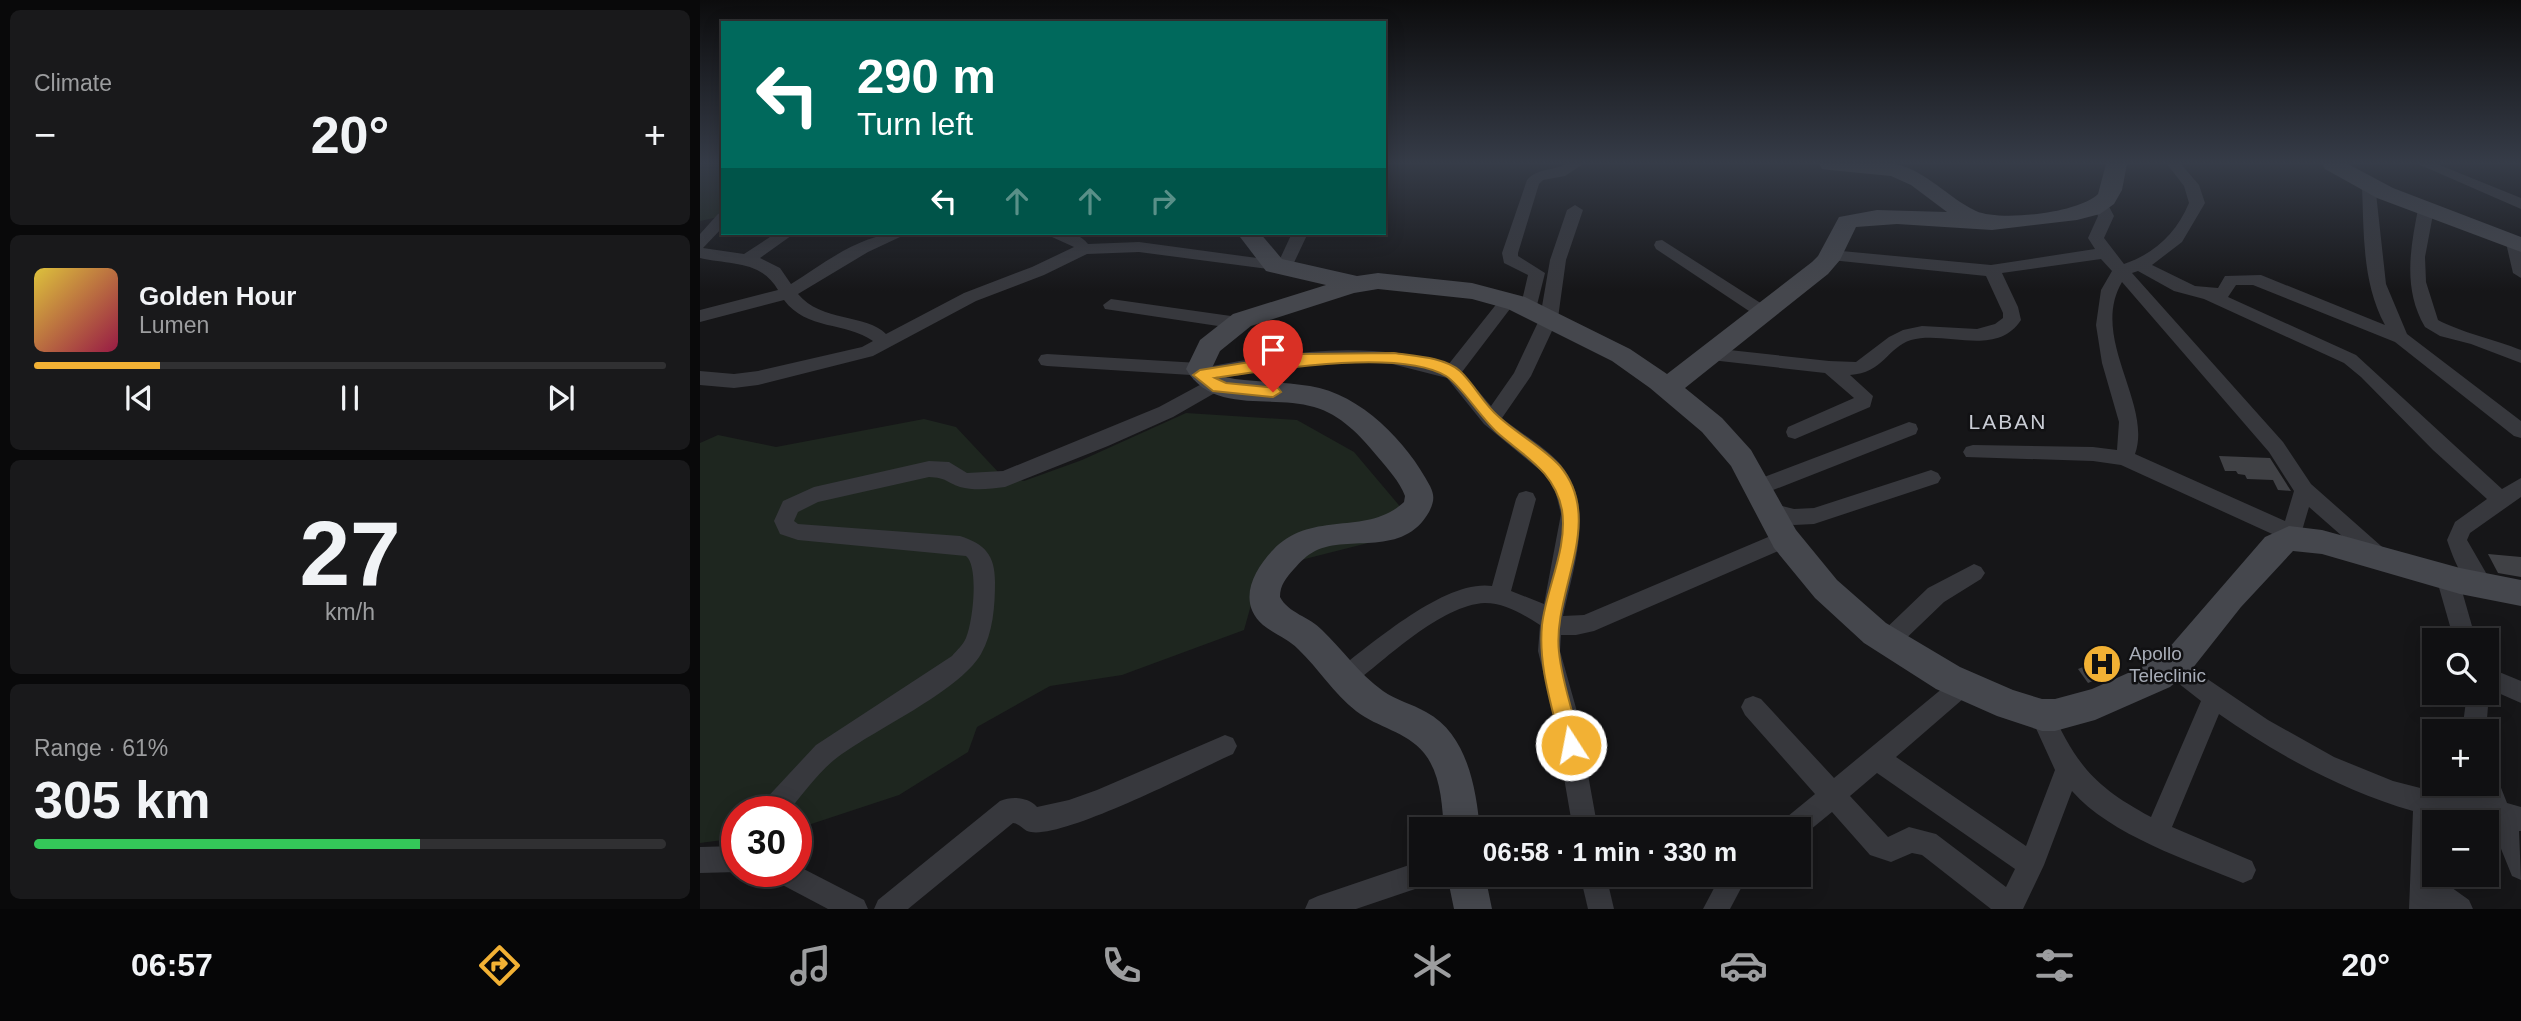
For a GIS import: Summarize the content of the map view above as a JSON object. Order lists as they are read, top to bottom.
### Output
{
  "districts": ["LABAN"],
  "places": {
    "hospital": ["Apollo Teleclinic"]
  },
  "page": {
    "tile": [
      "Climate",
      ["27", "km/h"],
      ["Range · 61%", "305 km"]
    ],
    "turn": ["290 m", "Turn left"],
    "heat": ["−", "20°", "+"],
    "song": ["Golden Hour", "Lumen"],
    "map_buttons": ["+", "−"],
    "limit": "30",
    "trip": "06:58 · 1 min · 330 m",
    "tabs": ["06:57", "20°"]
  }
}
